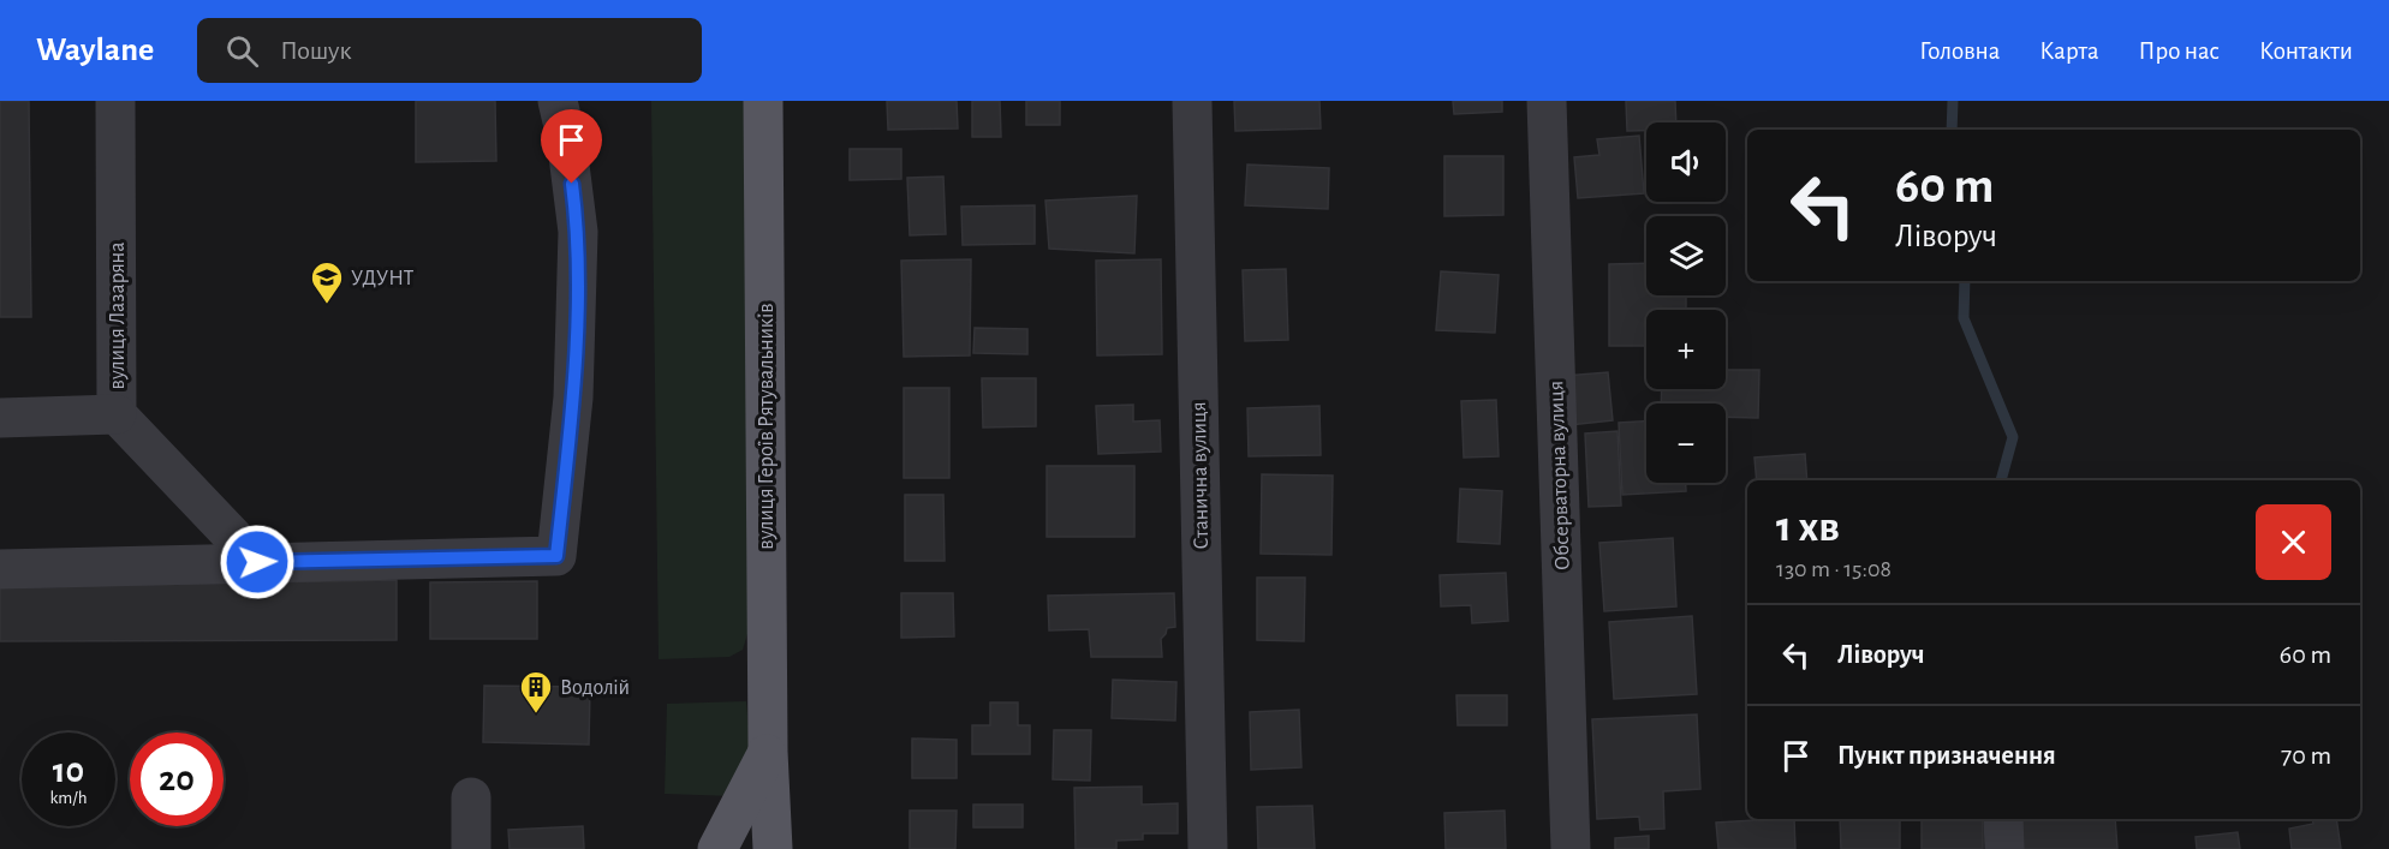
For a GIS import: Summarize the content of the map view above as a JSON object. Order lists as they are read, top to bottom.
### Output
{
  "streets": {
    "main road": ["вулиця Героїв Рятувальників"],
    "street": ["вулиця Лазаряна", "Станична вулиця", "Обсерваторна вулиця"]
  },
  "places": {
    "school or university": ["УДУНТ"],
    "building": ["Водолій"]
  },
  "page": {
    "header": "Waylane",
    "search": "Пошук",
    "nav": [
      "Головна",
      "Карта",
      "Про нас",
      "Контакти"
    ],
    "map_buttons": ["+", "−"],
    "turn": ["60 m", "Ліворуч"],
    "heading": ["1 хв", "130 m · 15:08"],
    "list": [
      {
        "name": "Ліворуч",
        "value": "60 m"
      },
      {
        "name": "Пункт призначення",
        "value": "70 m"
      }
    ],
    "speed": "10 km/h",
    "limit": "20"
  }
}
